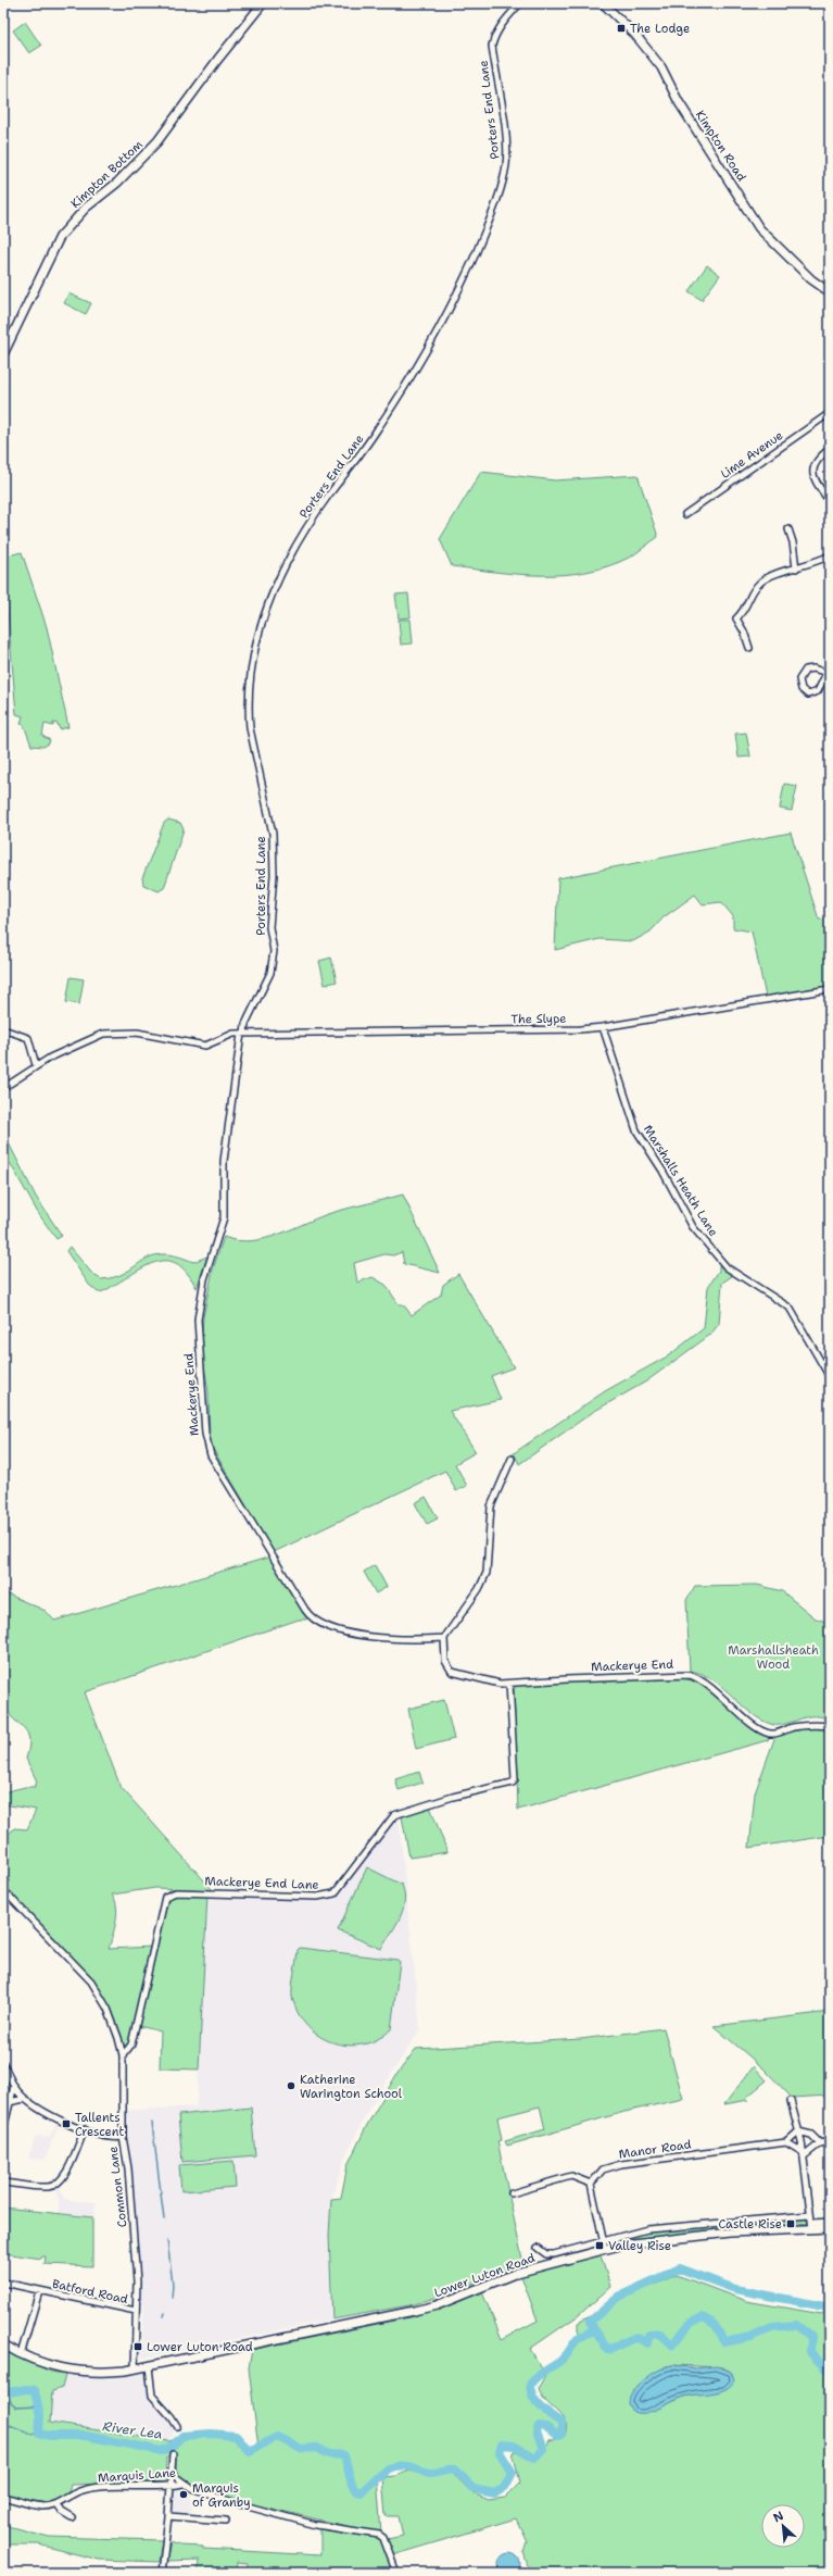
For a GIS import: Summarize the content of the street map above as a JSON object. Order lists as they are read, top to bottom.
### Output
{
  "streets": {
    "main road": ["Kimpton Road", "Kimpton Bottom", "Lower Luton Road"],
    "street": [
      "Porters End Lane",
      "Lime Avenue",
      "The Slype",
      "Marshalls Heath Lane",
      "Mackerye End",
      "Mackerye End Lane",
      "Manor Road",
      "Common Lane",
      "Batford Road",
      "Marquis Lane"
    ]
  },
  "crossings": [
    ["Porters End Lane", "The Slype"],
    ["Porters End Lane", "Mackerye End"],
    ["The Slype", "Marshalls Heath Lane"],
    ["The Slype", "Mackerye End"],
    ["Mackerye End", "Mackerye End Lane"],
    ["Mackerye End Lane", "Common Lane"],
    ["Common Lane", "Lower Luton Road"],
    ["Common Lane", "Batford Road"],
    ["Lower Luton Road", "Batford Road"]
  ],
  "water": ["River Lea"],
  "parks": ["Marshallsheath Wood"],
  "places": {
    "transit": [
      "The Lodge",
      "Tallents Crescent",
      "Castle Rise",
      "Valley Rise",
      "Lower Luton Road"
    ],
    "other": ["Katherine Warington School", "Marquis of Granby"]
  },
  "north": "top left"
}
